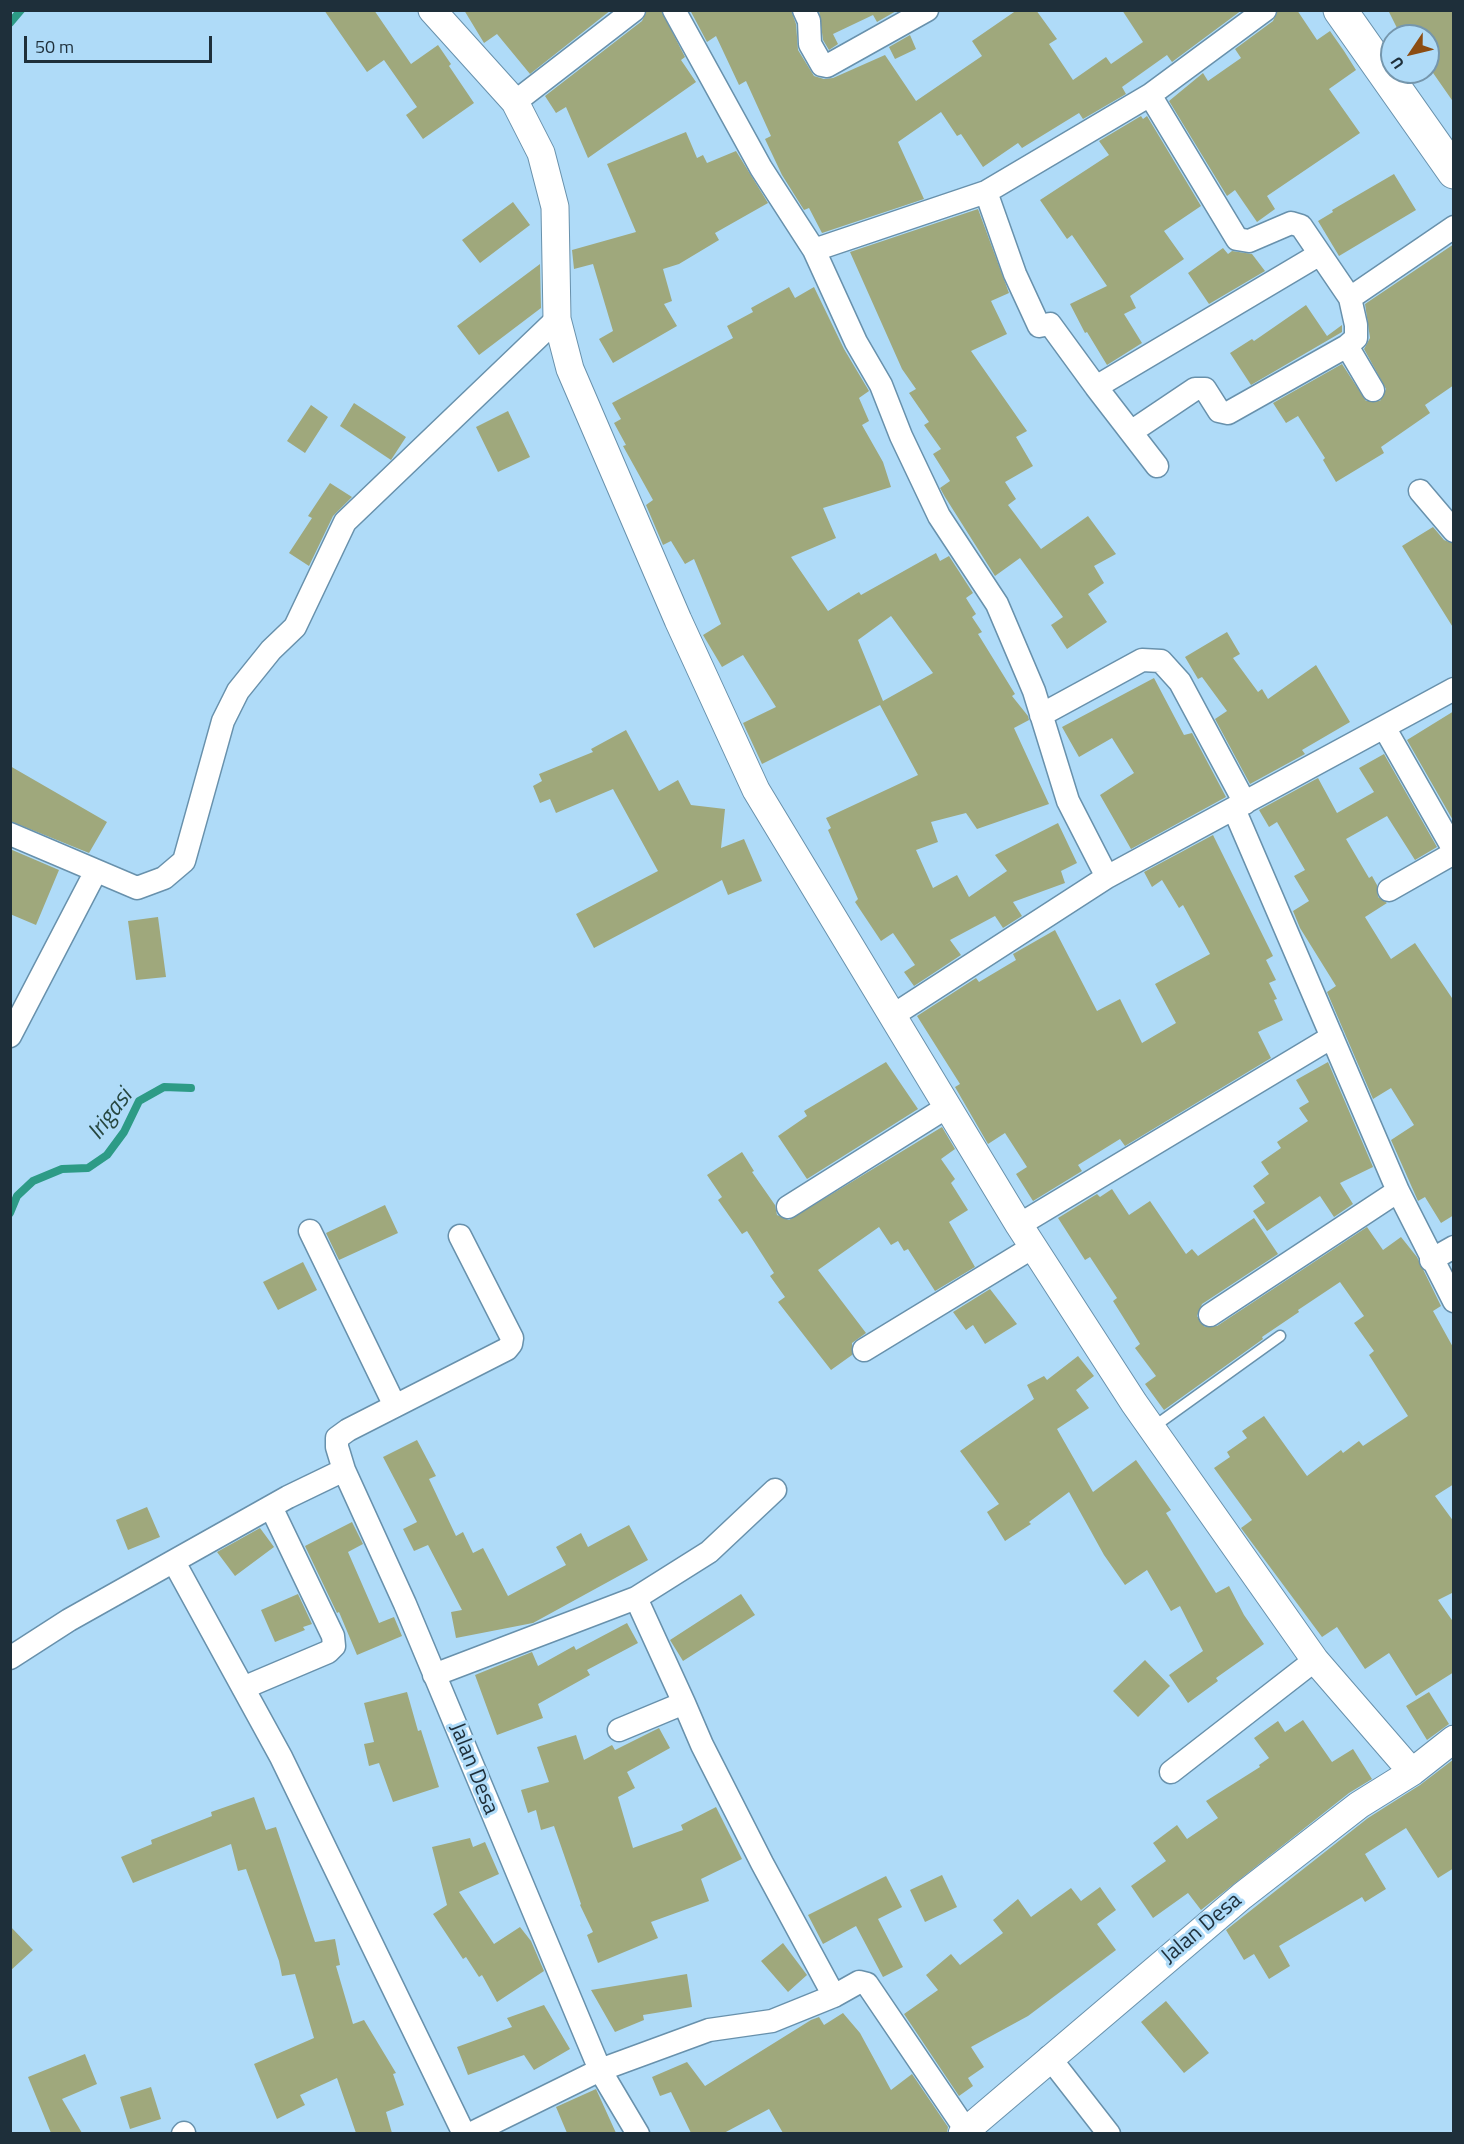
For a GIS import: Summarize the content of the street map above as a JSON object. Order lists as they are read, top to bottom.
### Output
{
  "streets": {
    "street": ["Jalan Desa"]
  },
  "water": ["Irigasi"],
  "scale_bar": "50 m",
  "north": "bottom left"
}
